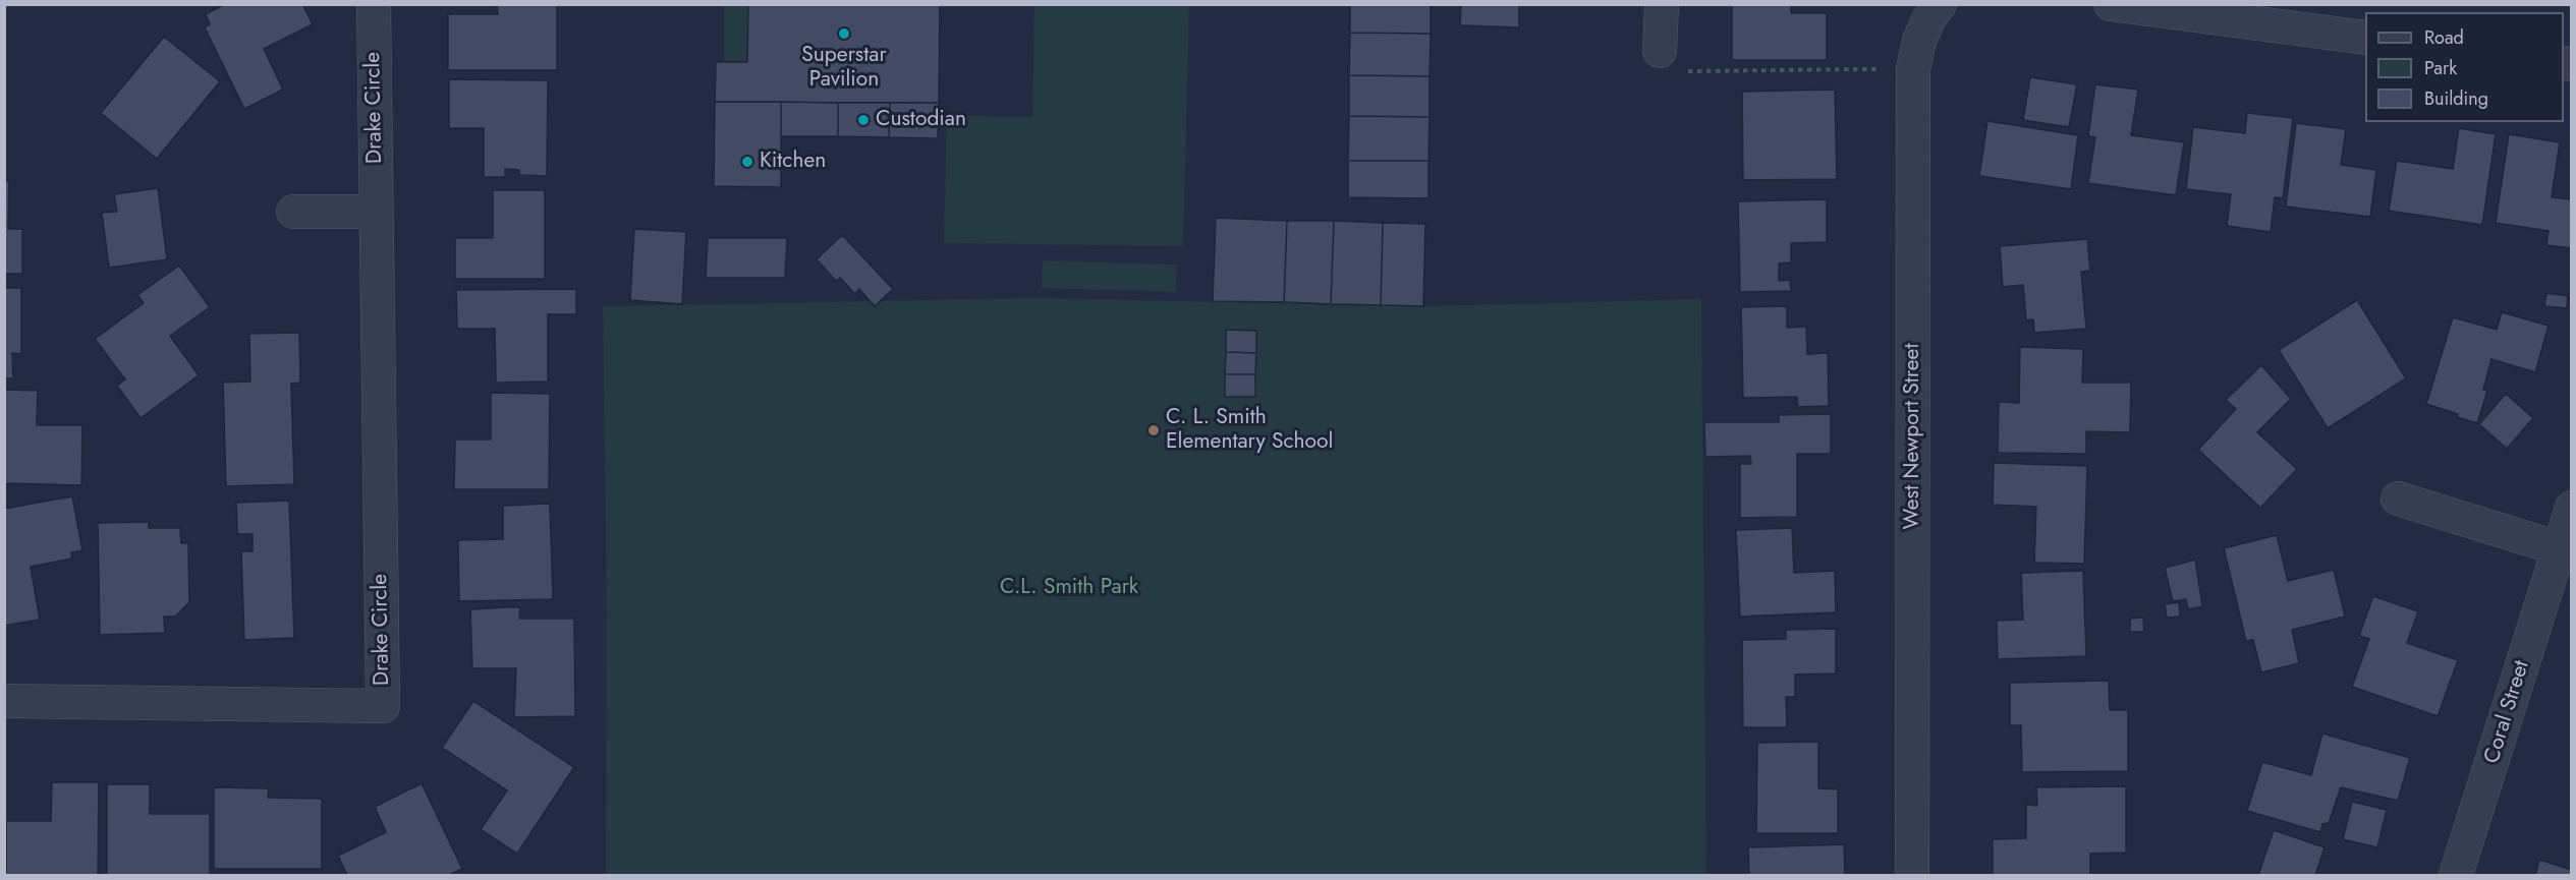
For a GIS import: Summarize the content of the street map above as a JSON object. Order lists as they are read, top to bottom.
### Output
{
  "streets": {
    "street": ["Drake Circle", "West Newport Street", "Coral Street"]
  },
  "parks": ["C.L. Smith Park"],
  "places": [
    "Superstar Pavilion",
    "Custodian",
    "Kitchen",
    "C. L. Smith Elementary School"
  ],
  "legend": ["Road", "Park", "Building"]
}
